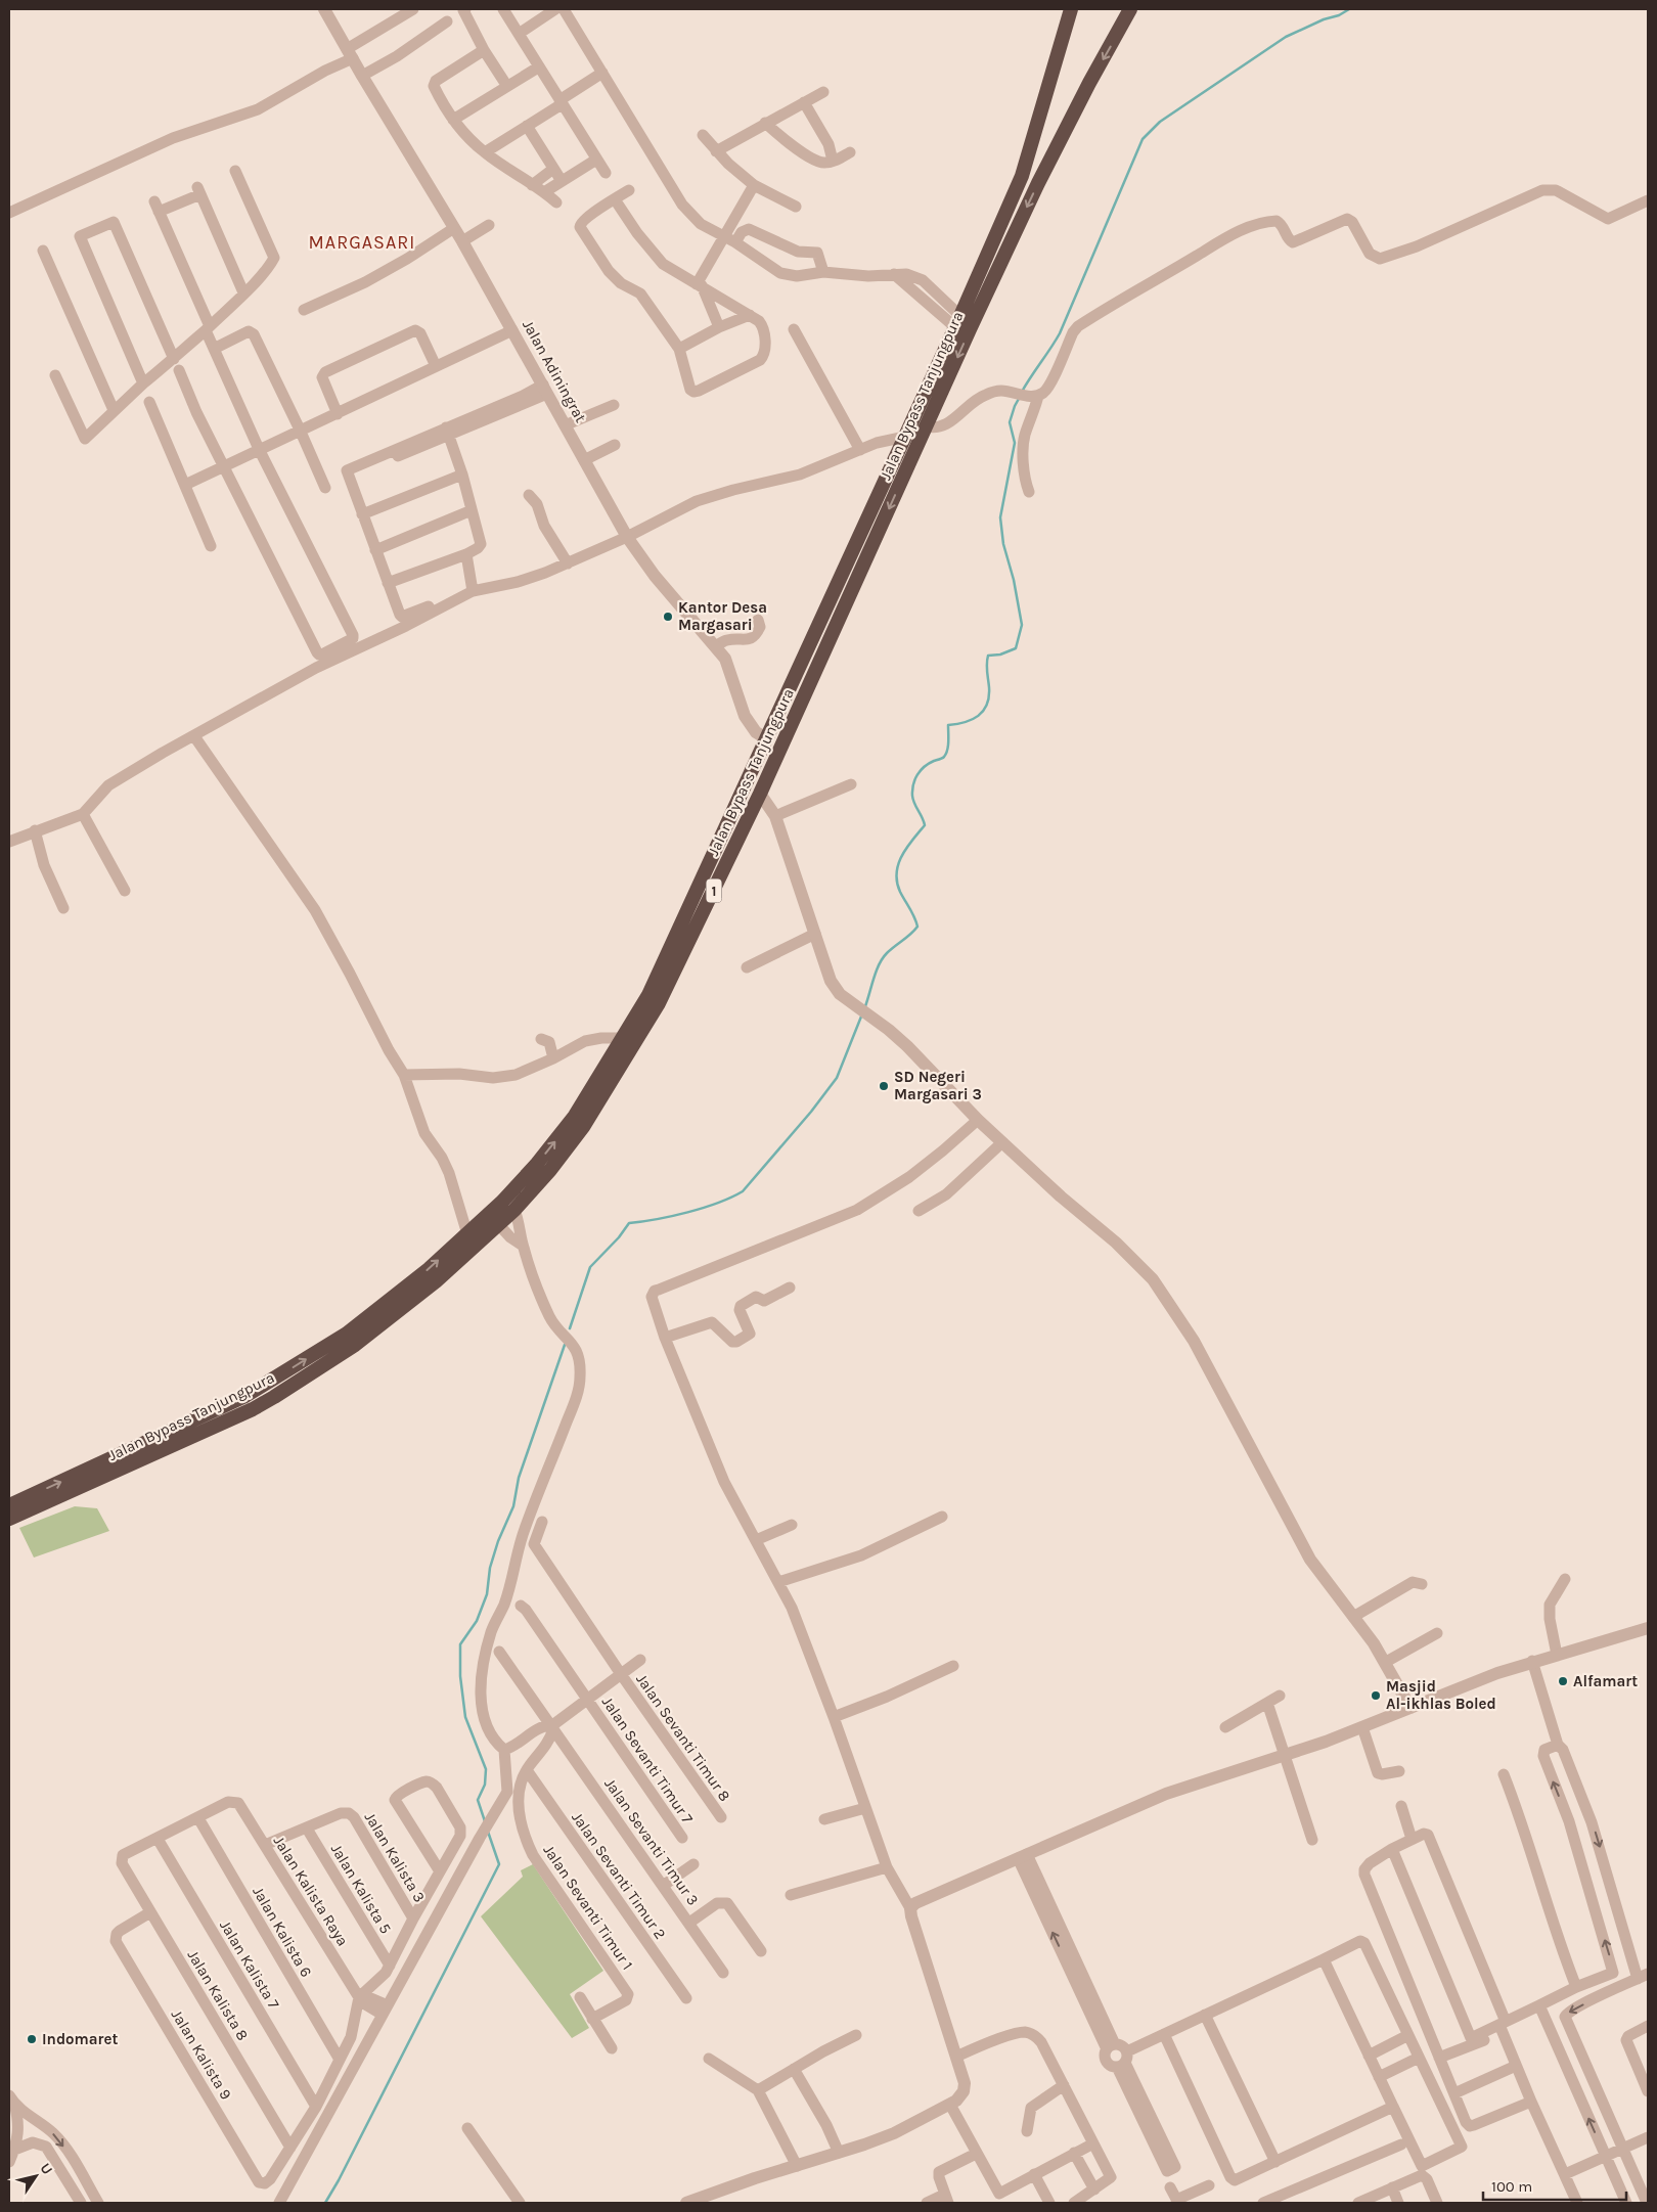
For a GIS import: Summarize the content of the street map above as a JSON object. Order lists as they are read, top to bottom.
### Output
{
  "streets": {
    "highway": ["Jalan Bypass Tanjungpura", "1"],
    "street": [
      "Jalan Adiningrat",
      "Jalan Sevanti Timur 8",
      "Jalan Sevanti Timur 7",
      "Jalan Sevanti Timur 3",
      "Jalan Kalista 3",
      "Jalan Sevanti Timur 2",
      "Jalan Kalista 5",
      "Jalan Kalista Raya",
      "Jalan Sevanti Timur 1",
      "Jalan Kalista 6",
      "Jalan Kalista 7",
      "Jalan Kalista 8",
      "Jalan Kalista 9"
    ]
  },
  "crossings": [
    ["Jalan Adiningrat", "Jalan Bypass Tanjungpura"],
    ["Jalan Kalista 3", "Jalan Kalista 5"],
    ["Jalan Sevanti Timur 2", "Jalan Sevanti Timur 1"],
    ["Jalan Kalista Raya", "Jalan Kalista 6"],
    ["Jalan Kalista 7", "Jalan Kalista 8"],
    ["Jalan Kalista 8", "Jalan Kalista 9"]
  ],
  "districts": ["MARGASARI"],
  "places": [
    "Kantor Desa Margasari",
    "SD Negeri Margasari 3",
    "Alfamart",
    "Masjid Al-ikhlas Boled",
    "Indomaret"
  ],
  "scale_bar": "100 m",
  "north": "top right"
}
